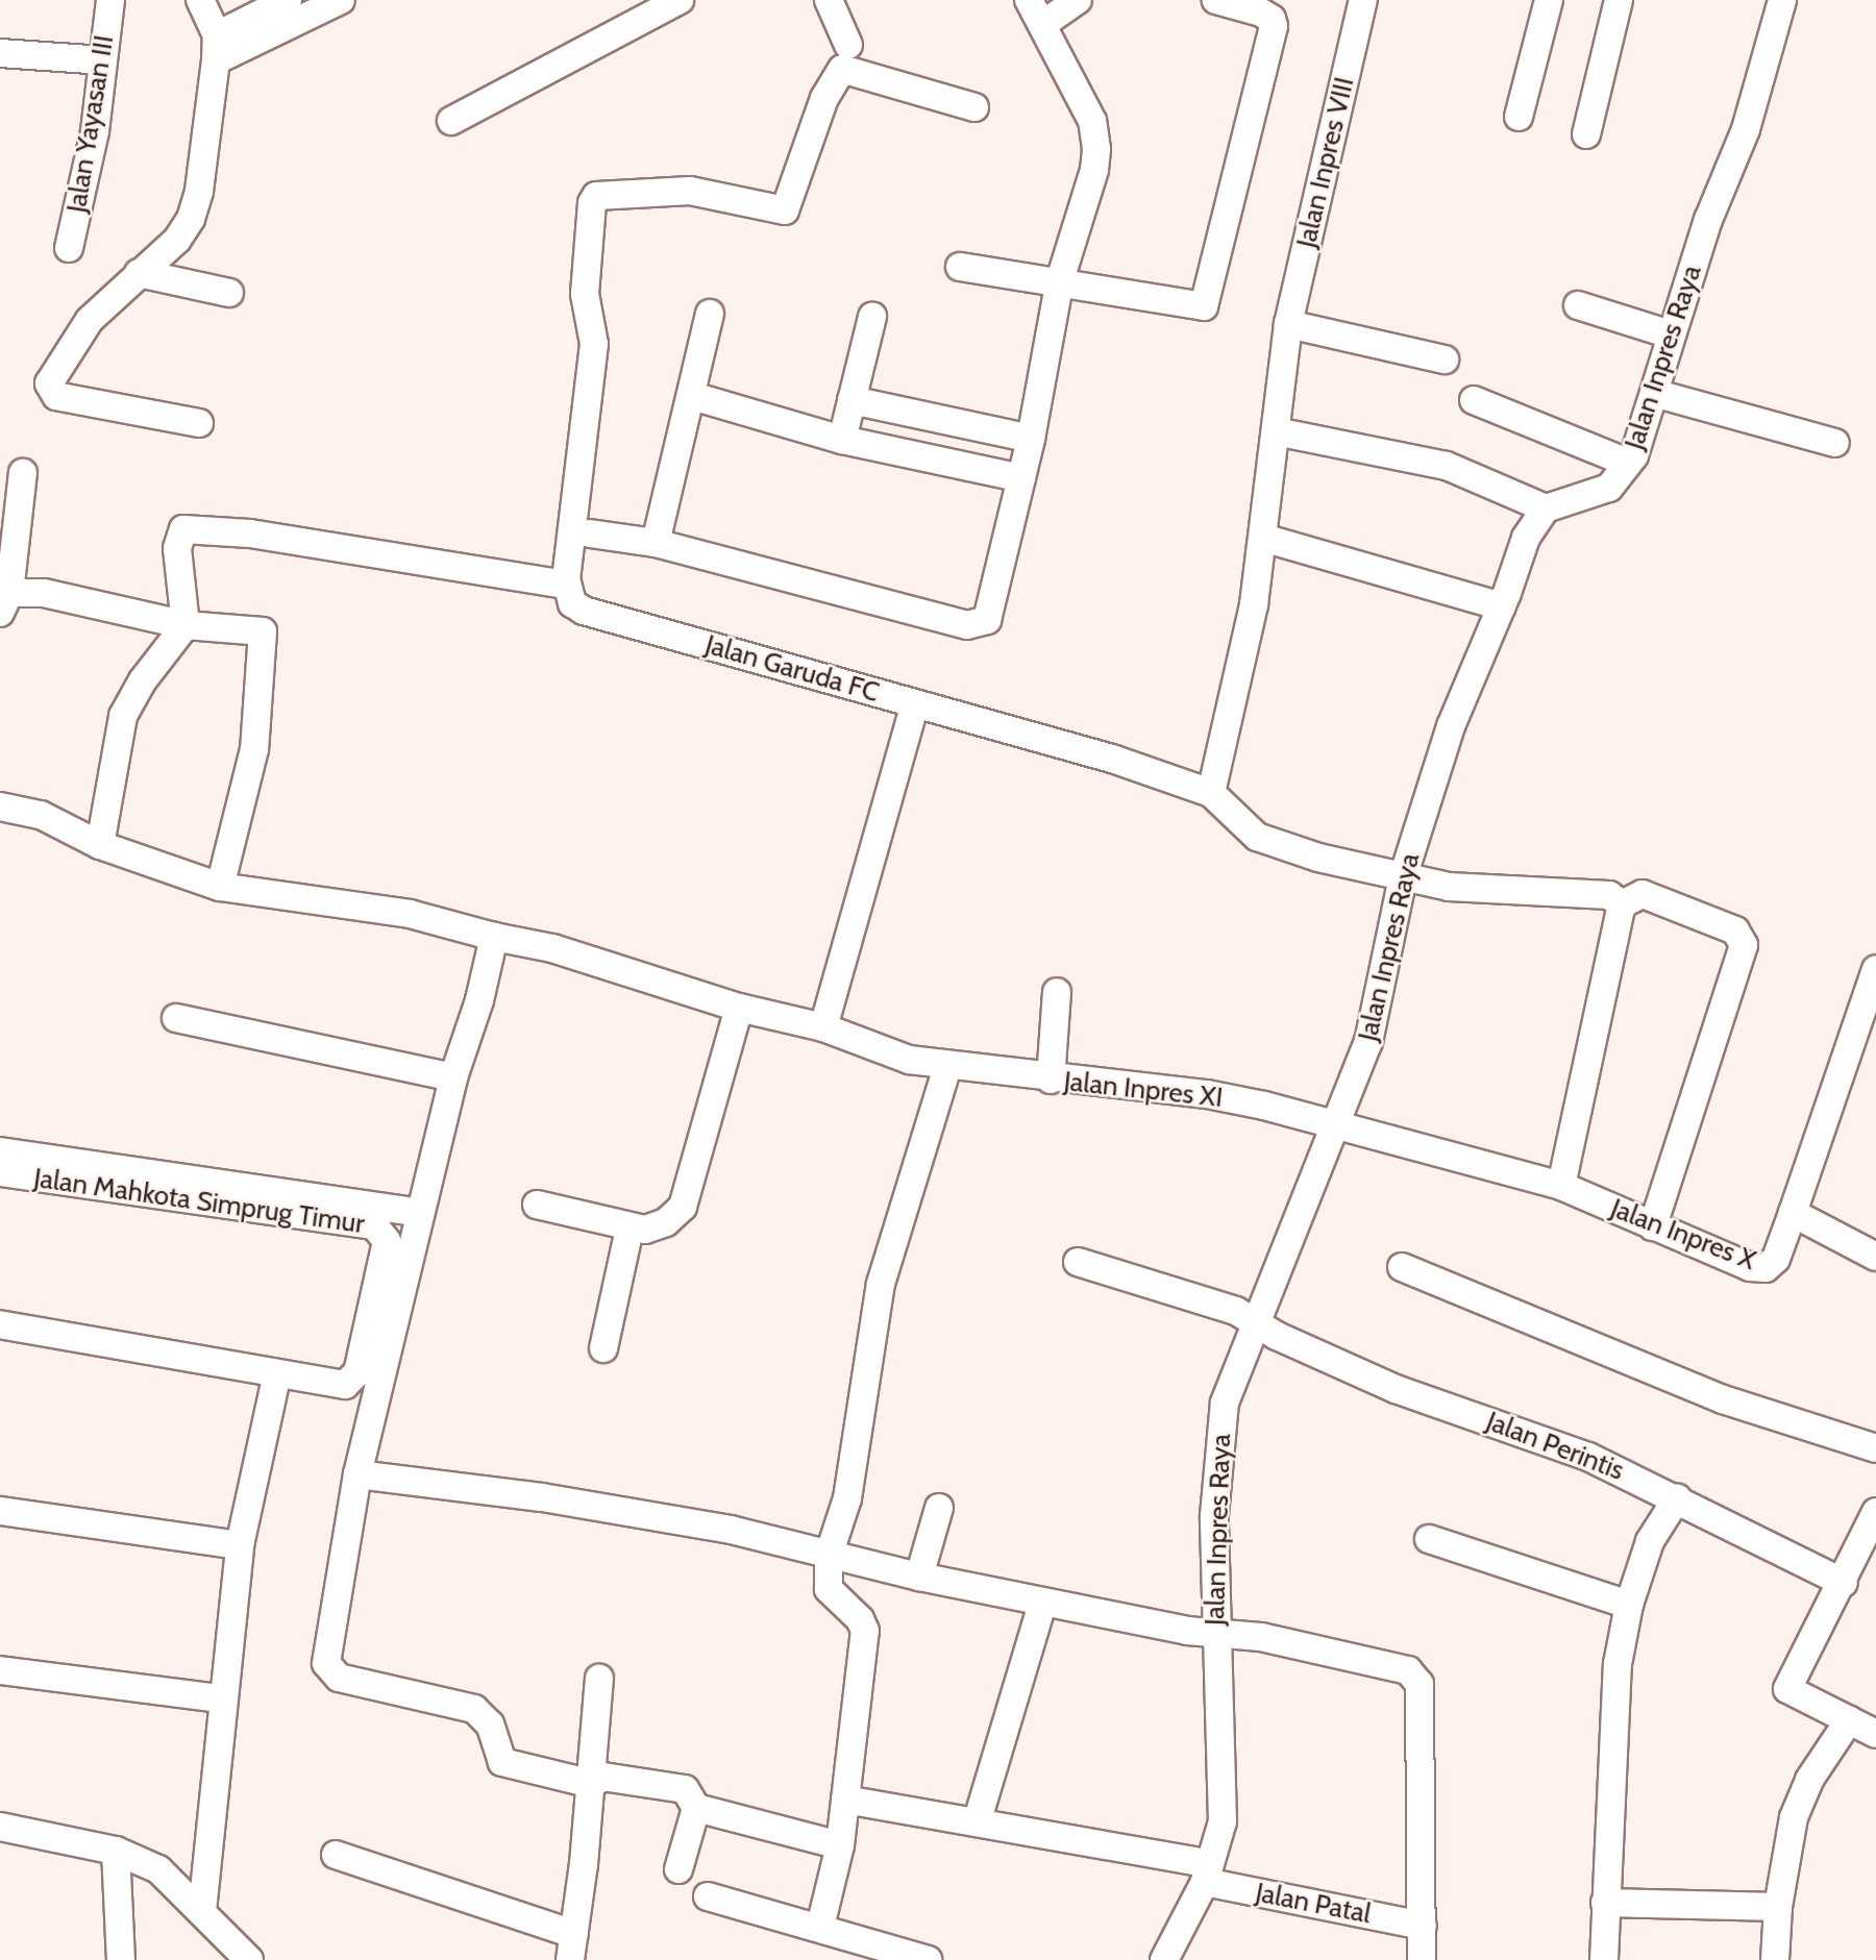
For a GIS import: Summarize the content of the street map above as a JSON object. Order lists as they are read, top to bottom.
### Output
{
  "streets": {
    "street": [
      "Jalan Yayasan III",
      "Jalan Inpres VIII",
      "Jalan Inpres Raya",
      "Jalan Garuda FC",
      "Jalan Inpres XI",
      "Jalan Mahkota Simprug Timur",
      "Jalan Inpres X",
      "Jalan Perintis",
      "Jalan Patal"
    ]
  },
  "crossings": [
    ["Jalan Inpres VIII", "Jalan Garuda FC"],
    ["Jalan Inpres Raya", "Jalan Garuda FC"],
    ["Jalan Inpres Raya", "Jalan Inpres XI"],
    ["Jalan Inpres Raya", "Jalan Inpres X"],
    ["Jalan Inpres Raya", "Jalan Perintis"],
    ["Jalan Inpres Raya", "Jalan Patal"],
    ["Jalan Inpres XI", "Jalan Inpres X"]
  ]
}
